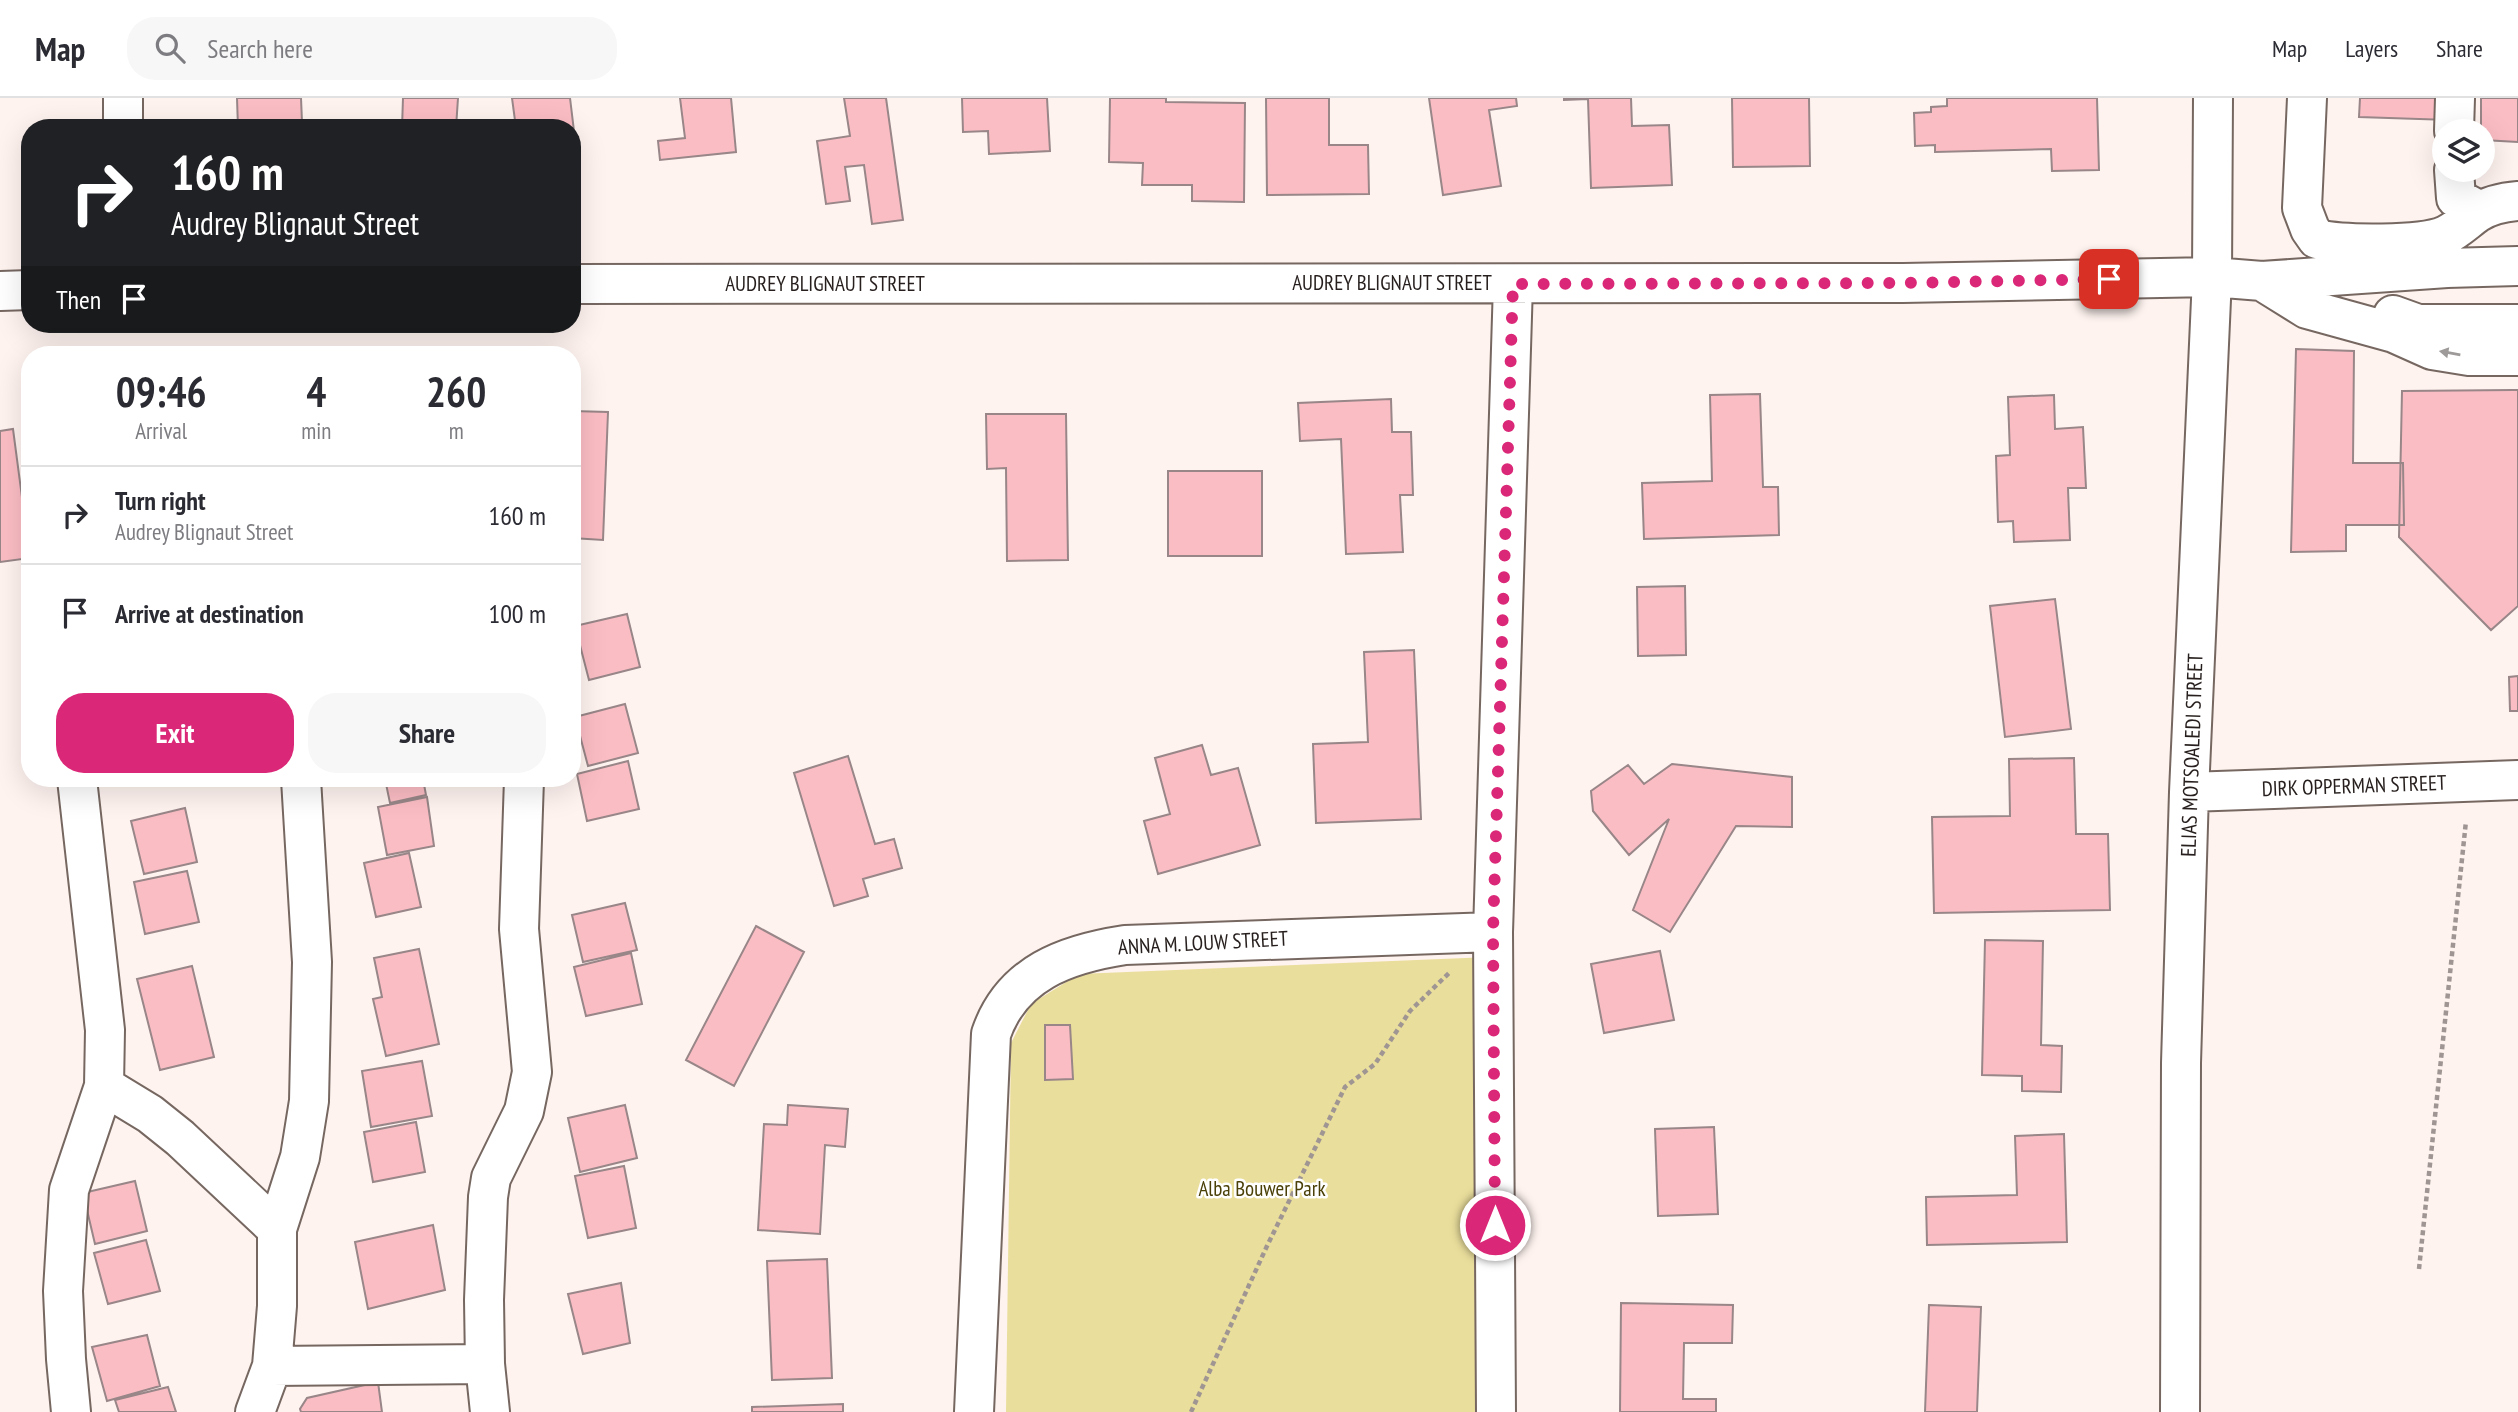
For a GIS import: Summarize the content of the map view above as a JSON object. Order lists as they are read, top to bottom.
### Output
{
  "streets": {
    "street": [
      "AUDREY BLIGNAUT STREET",
      "ELIAS MOTSOALEDI STREET",
      "DIRK OPPERMAN STREET",
      "ANNA M. LOUW STREET"
    ]
  },
  "crossings": [
    ["AUDREY BLIGNAUT STREET", "ELIAS MOTSOALEDI STREET"],
    ["ELIAS MOTSOALEDI STREET", "DIRK OPPERMAN STREET"]
  ],
  "parks": ["Alba Bouwer Park"],
  "page": {
    "header": "Map",
    "search": "Search here",
    "nav": ["Map", "Layers", "Share"],
    "turn": ["160 m", "Audrey Blignaut Street"],
    "then": "Then",
    "eta": [
      "09:46",
      "Arrival",
      "4",
      "min",
      "260",
      "m"
    ],
    "list": [
      {
        "name": "Turn right",
        "note": "Audrey Blignaut Street",
        "value": "160 m"
      },
      {
        "name": "Arrive at destination",
        "value": "100 m"
      }
    ],
    "buttons": ["Exit", "Share"]
  }
}
